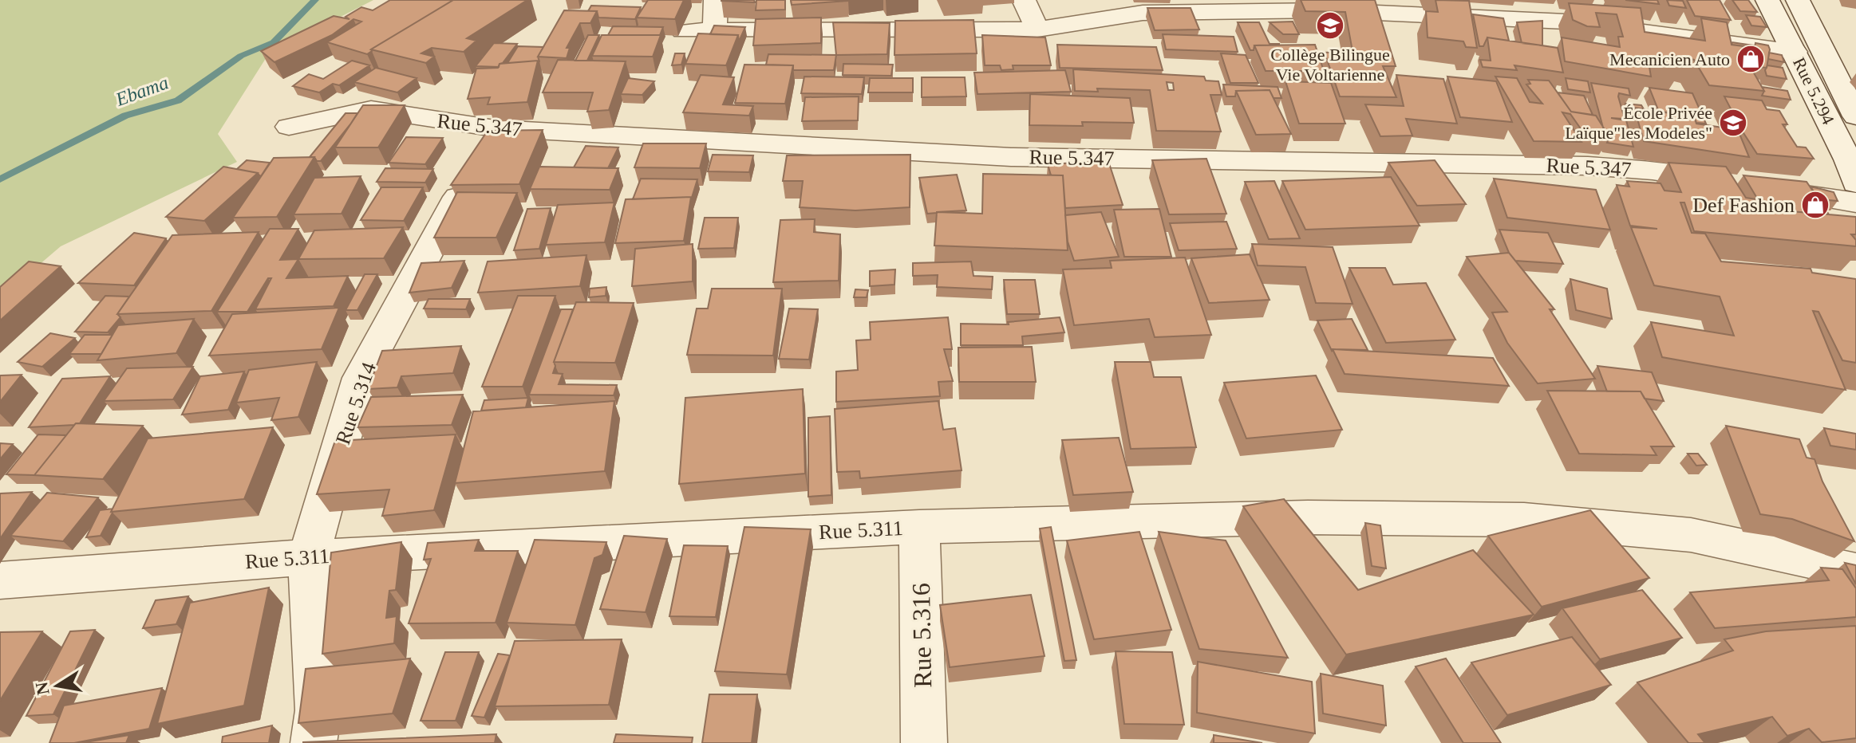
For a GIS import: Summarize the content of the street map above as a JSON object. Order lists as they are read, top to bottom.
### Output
{
  "streets": {
    "street": [
      "Rue 5.294",
      "Rue 5.347",
      "Rue 5.314",
      "Rue 5.311",
      "Rue 5.316"
    ]
  },
  "crossings": [
    ["Rue 5.347", "Rue 5.314"],
    ["Rue 5.314", "Rue 5.311"],
    ["Rue 5.311", "Rue 5.316"]
  ],
  "water": ["Ebama"],
  "places": {
    "school or university": ["Collège Bilingue Vie Voltarienne", "École Privée Laïque\"les Modeles\""],
    "shop": ["Mecanicien Auto", "Def Fashion"]
  },
  "north": "left"
}
